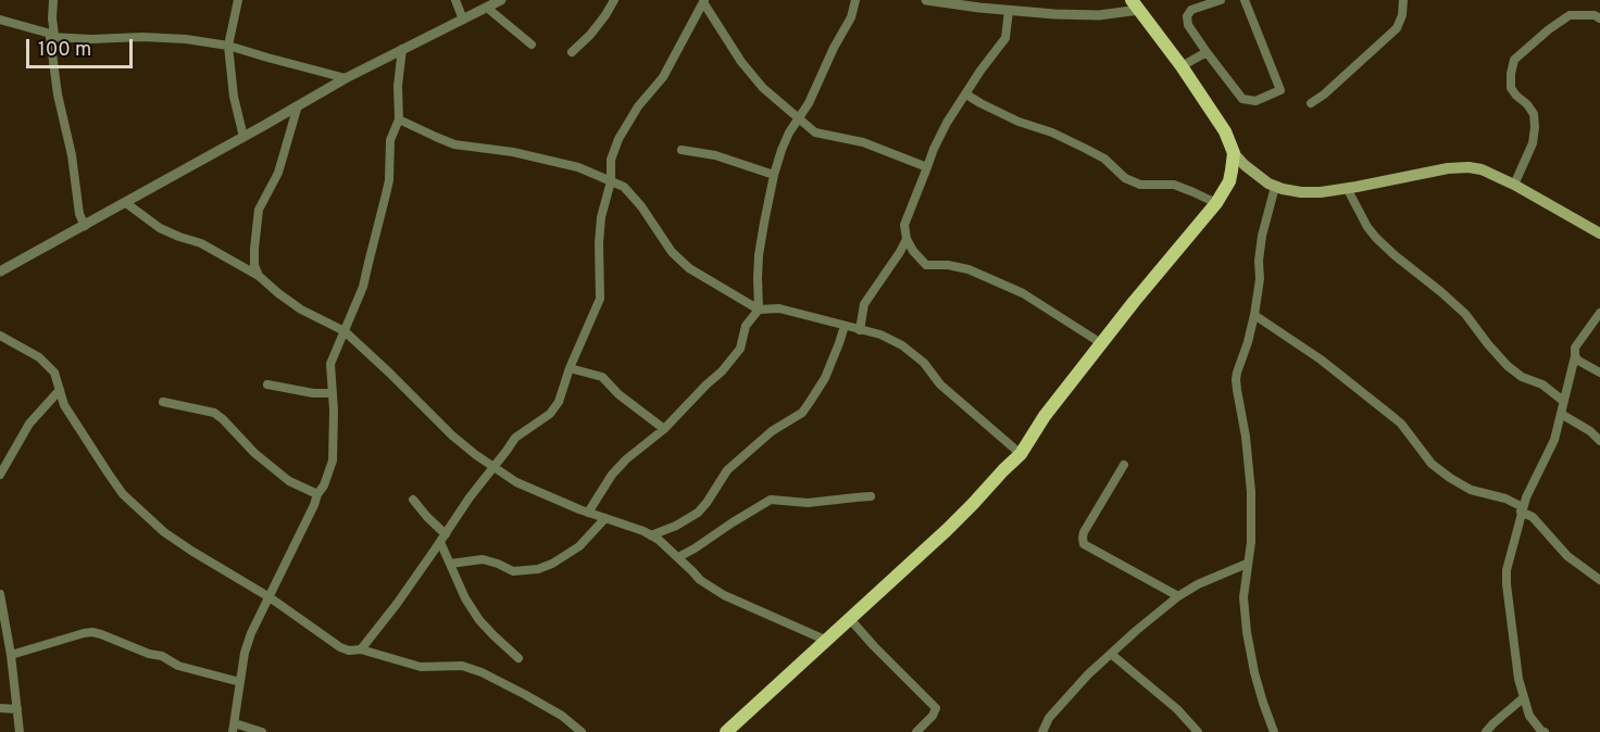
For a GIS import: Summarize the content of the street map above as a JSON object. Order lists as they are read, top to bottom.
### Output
{
  "scale_bar": "100 m"
}
